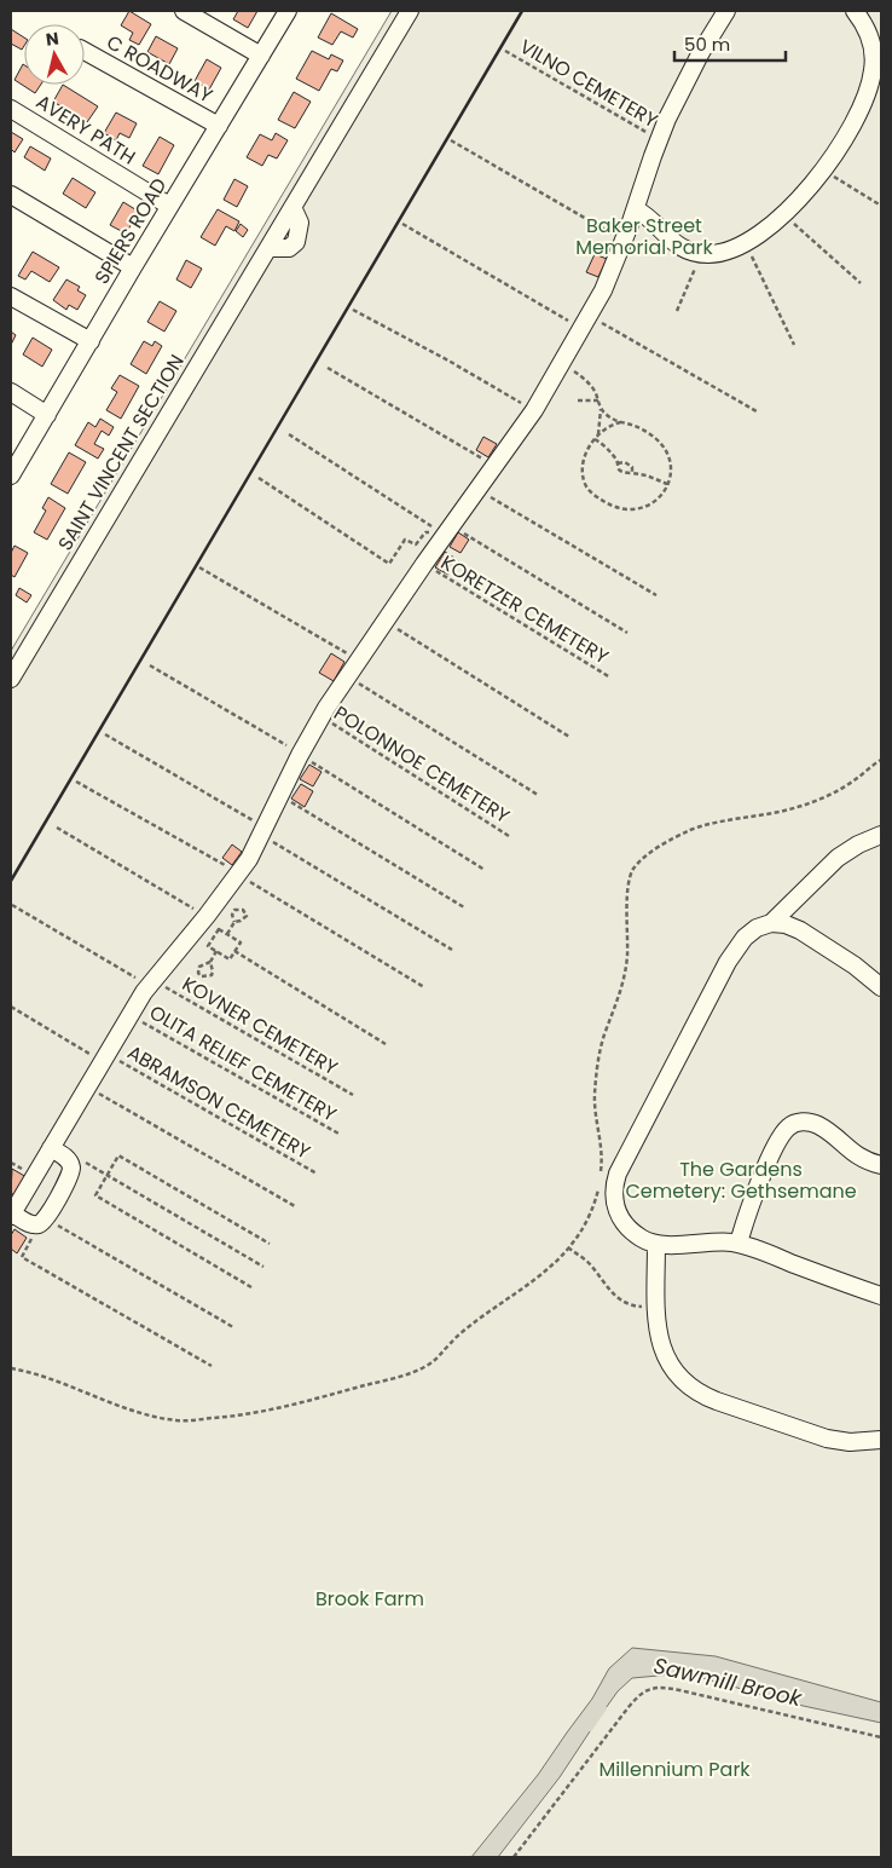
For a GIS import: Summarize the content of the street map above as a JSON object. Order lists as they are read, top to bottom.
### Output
{
  "streets": {
    "street": [
      "C ROADWAY",
      "AVERY PATH",
      "SPIERS ROAD",
      "SAINT VINCENT SECTION"
    ],
    "path": [
      "VILNO CEMETERY",
      "KORETZER CEMETERY",
      "POLONNOE CEMETERY",
      "KOVNER CEMETERY",
      "OLITA RELIEF CEMETERY",
      "ABRAMSON CEMETERY"
    ]
  },
  "crossings": [
    ["C ROADWAY", "SPIERS ROAD"],
    ["AVERY PATH", "SPIERS ROAD"]
  ],
  "water": ["Sawmill Brook"],
  "parks": [
    "Baker Street Memorial Park",
    "The Gardens Cemetery: Gethsemane",
    "Brook Farm",
    "Millennium Park"
  ],
  "scale_bar": "50 m",
  "north": "top"
}
